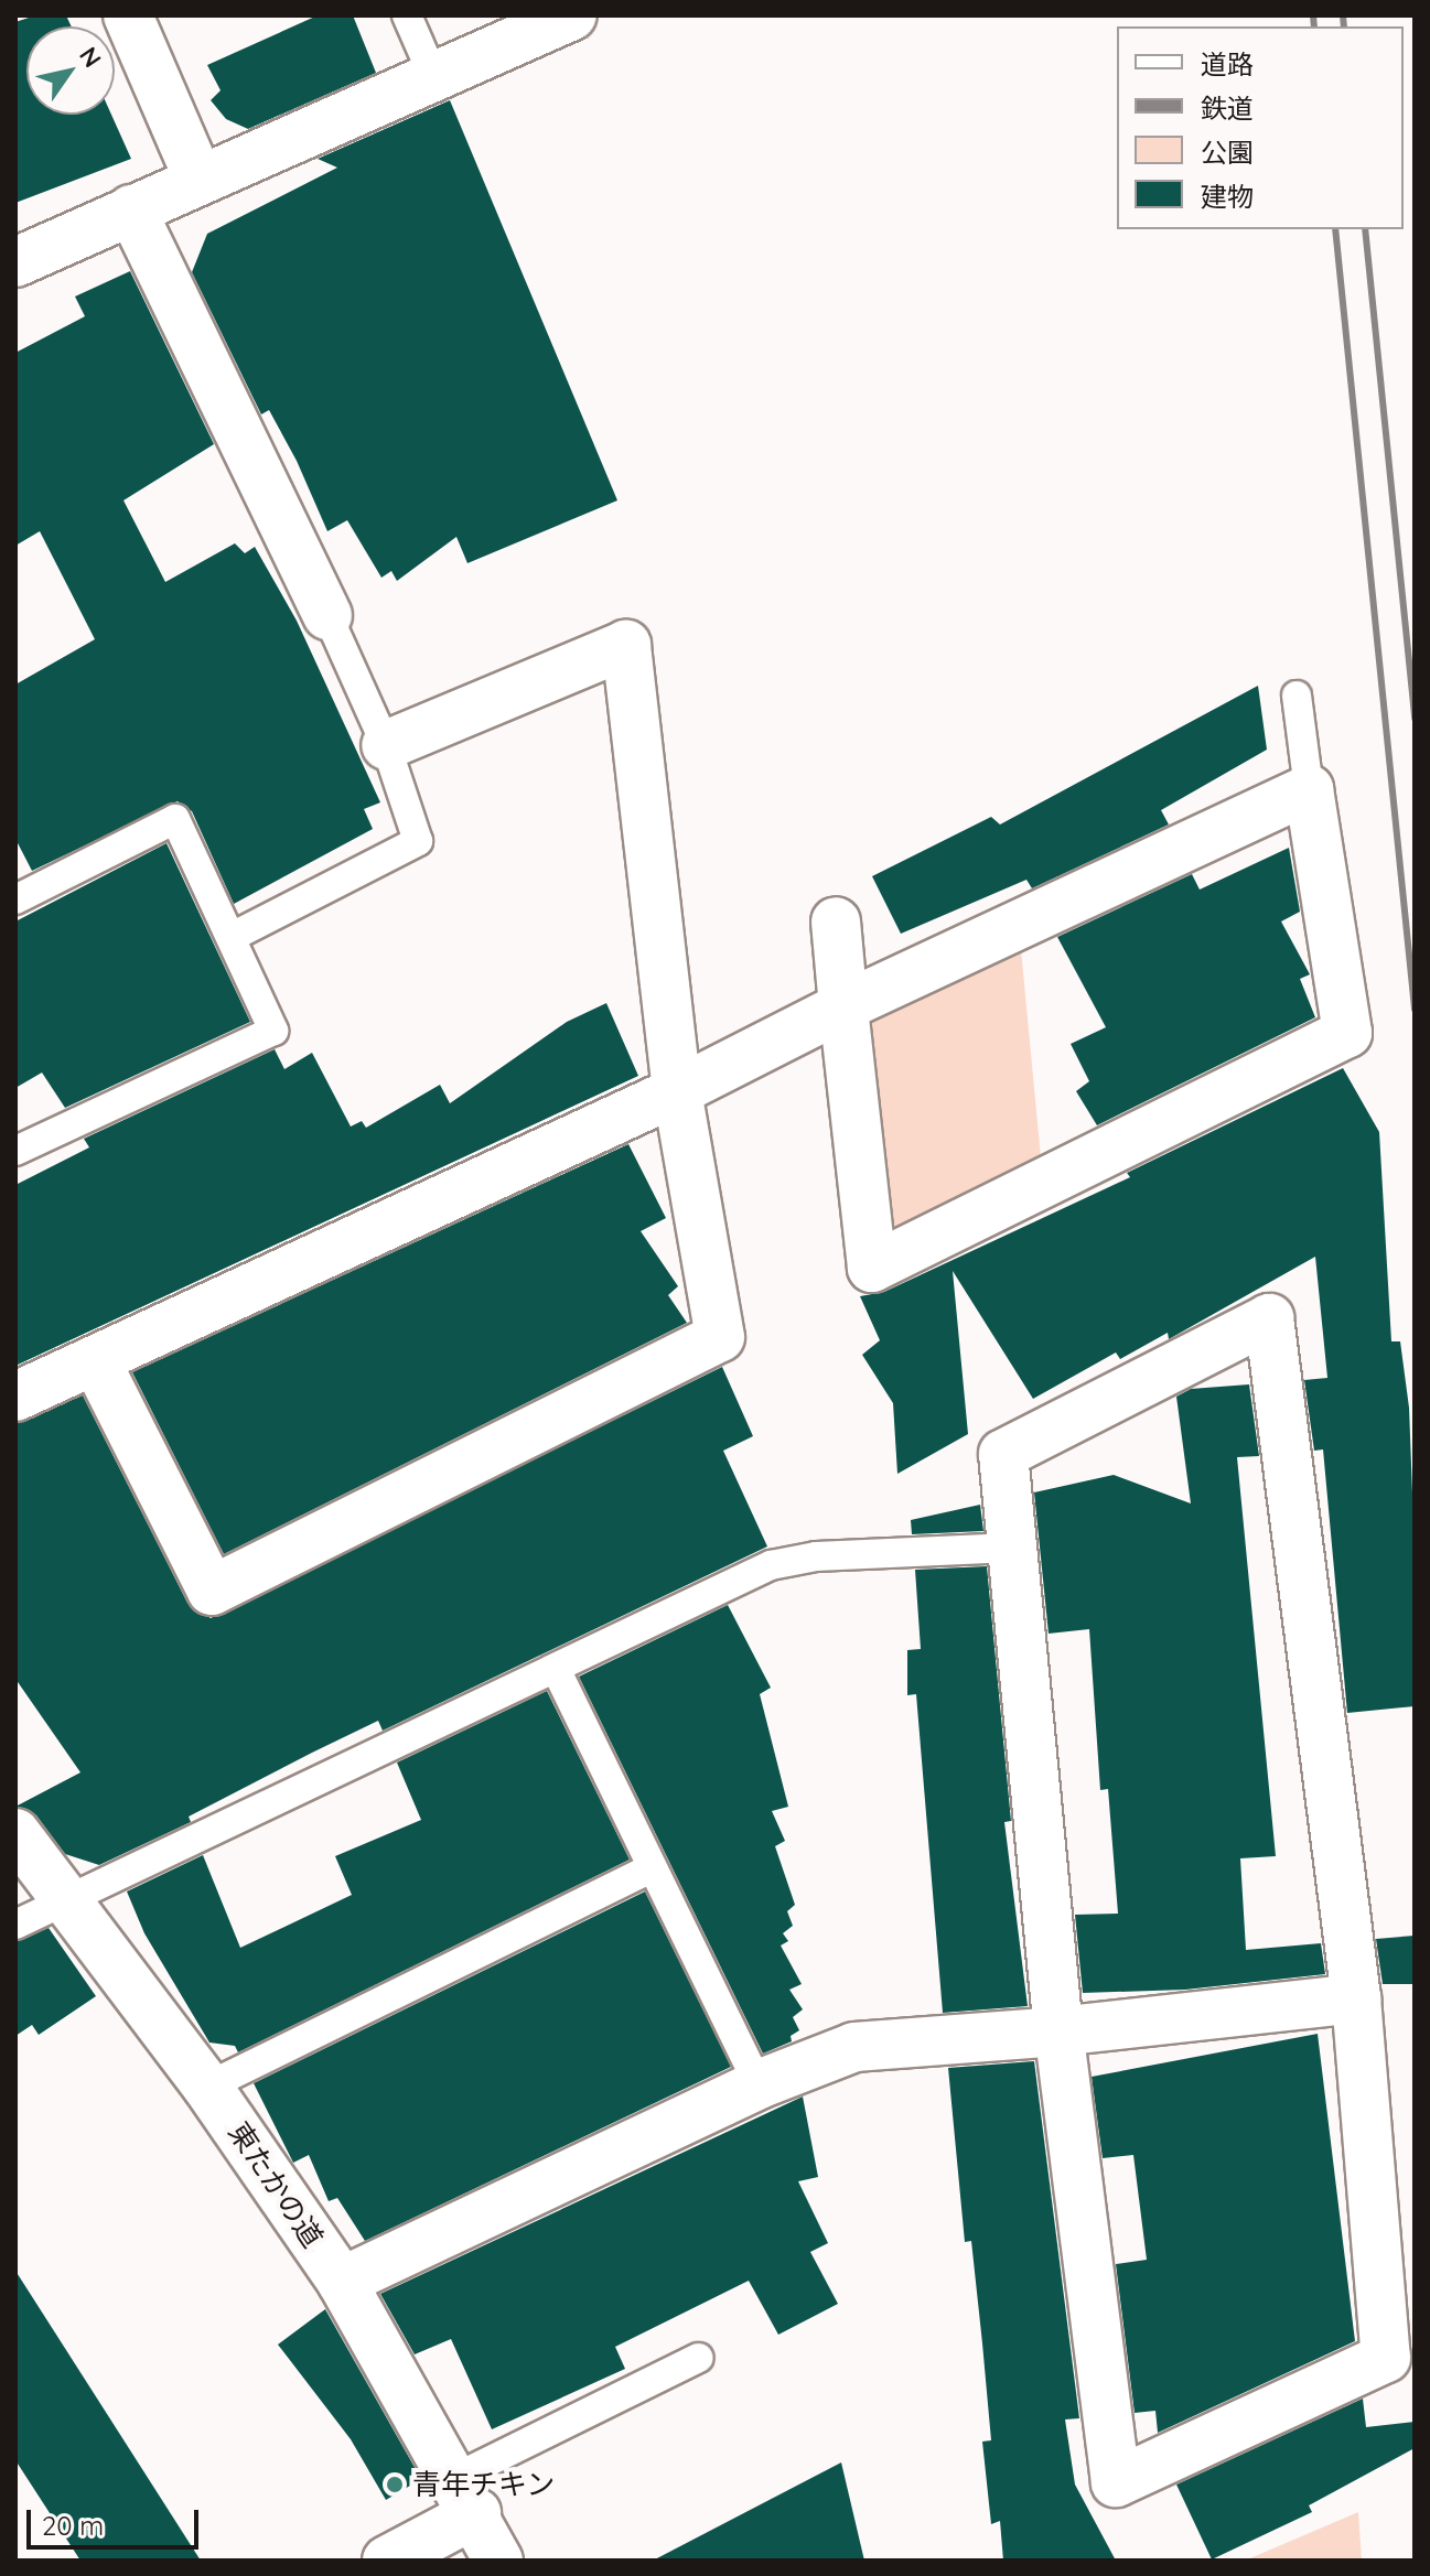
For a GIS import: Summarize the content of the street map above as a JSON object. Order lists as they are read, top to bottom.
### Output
{
  "streets": {
    "street": ["東たかの道"]
  },
  "places": ["青年チキン"],
  "legend": [
    "道路",
    "鉄道",
    "公園",
    "建物"
  ],
  "scale_bar": "20 m",
  "north": "top right"
}
